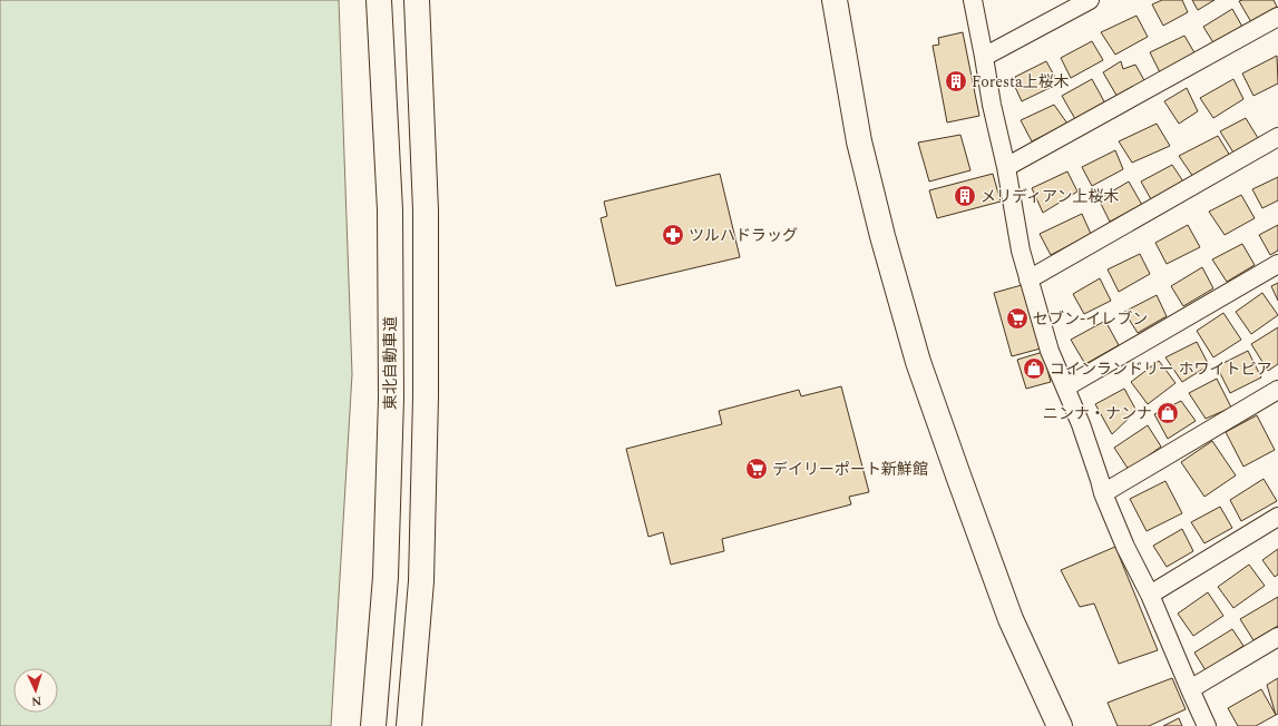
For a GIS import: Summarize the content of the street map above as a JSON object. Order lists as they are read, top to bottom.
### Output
{
  "streets": {
    "main road": ["東北自動車道"]
  },
  "places": {
    "building": ["Foresta上桜木", "メリディアン上桜木"],
    "pharmacy": ["ツルハドラッグ"],
    "supermarket": ["セブン-イレブン", "デイリーポート新鮮館"],
    "shop": ["コインランドリー ホワイトピア", "ニンナ・ナンナ"]
  },
  "north": "bottom"
}
